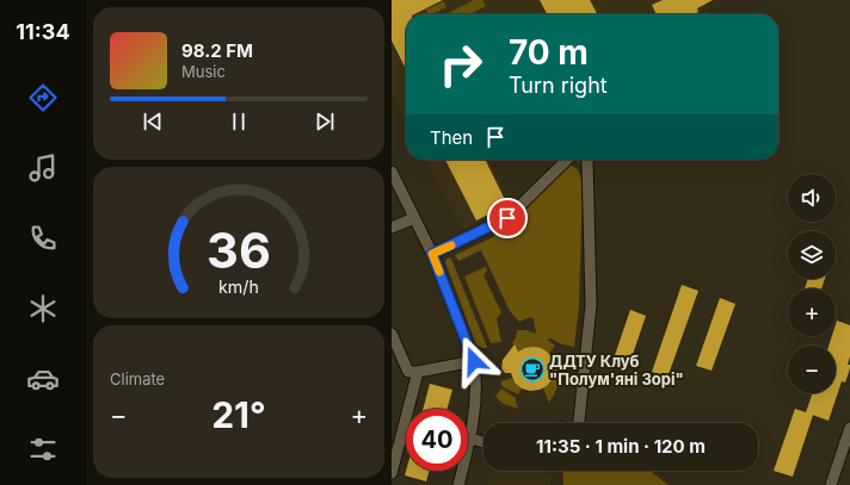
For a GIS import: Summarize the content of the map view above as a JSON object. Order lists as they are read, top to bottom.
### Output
{
  "places": {
    "cafe": ["ДДТУ Клуб \"Полум'яні Зорі\""]
  },
  "page": {
    "tabs": "11:34",
    "turn": ["70 m", "Turn right"],
    "song": ["98.2 FM", "Music"],
    "then": "Then",
    "map_buttons": ["+", "−"],
    "tile": "Climate",
    "heat": ["−", "21°", "+"],
    "limit": "40",
    "trip": "11:35 · 1 min · 120 m",
    "gauge": ["36", "km/h"]
  }
}
